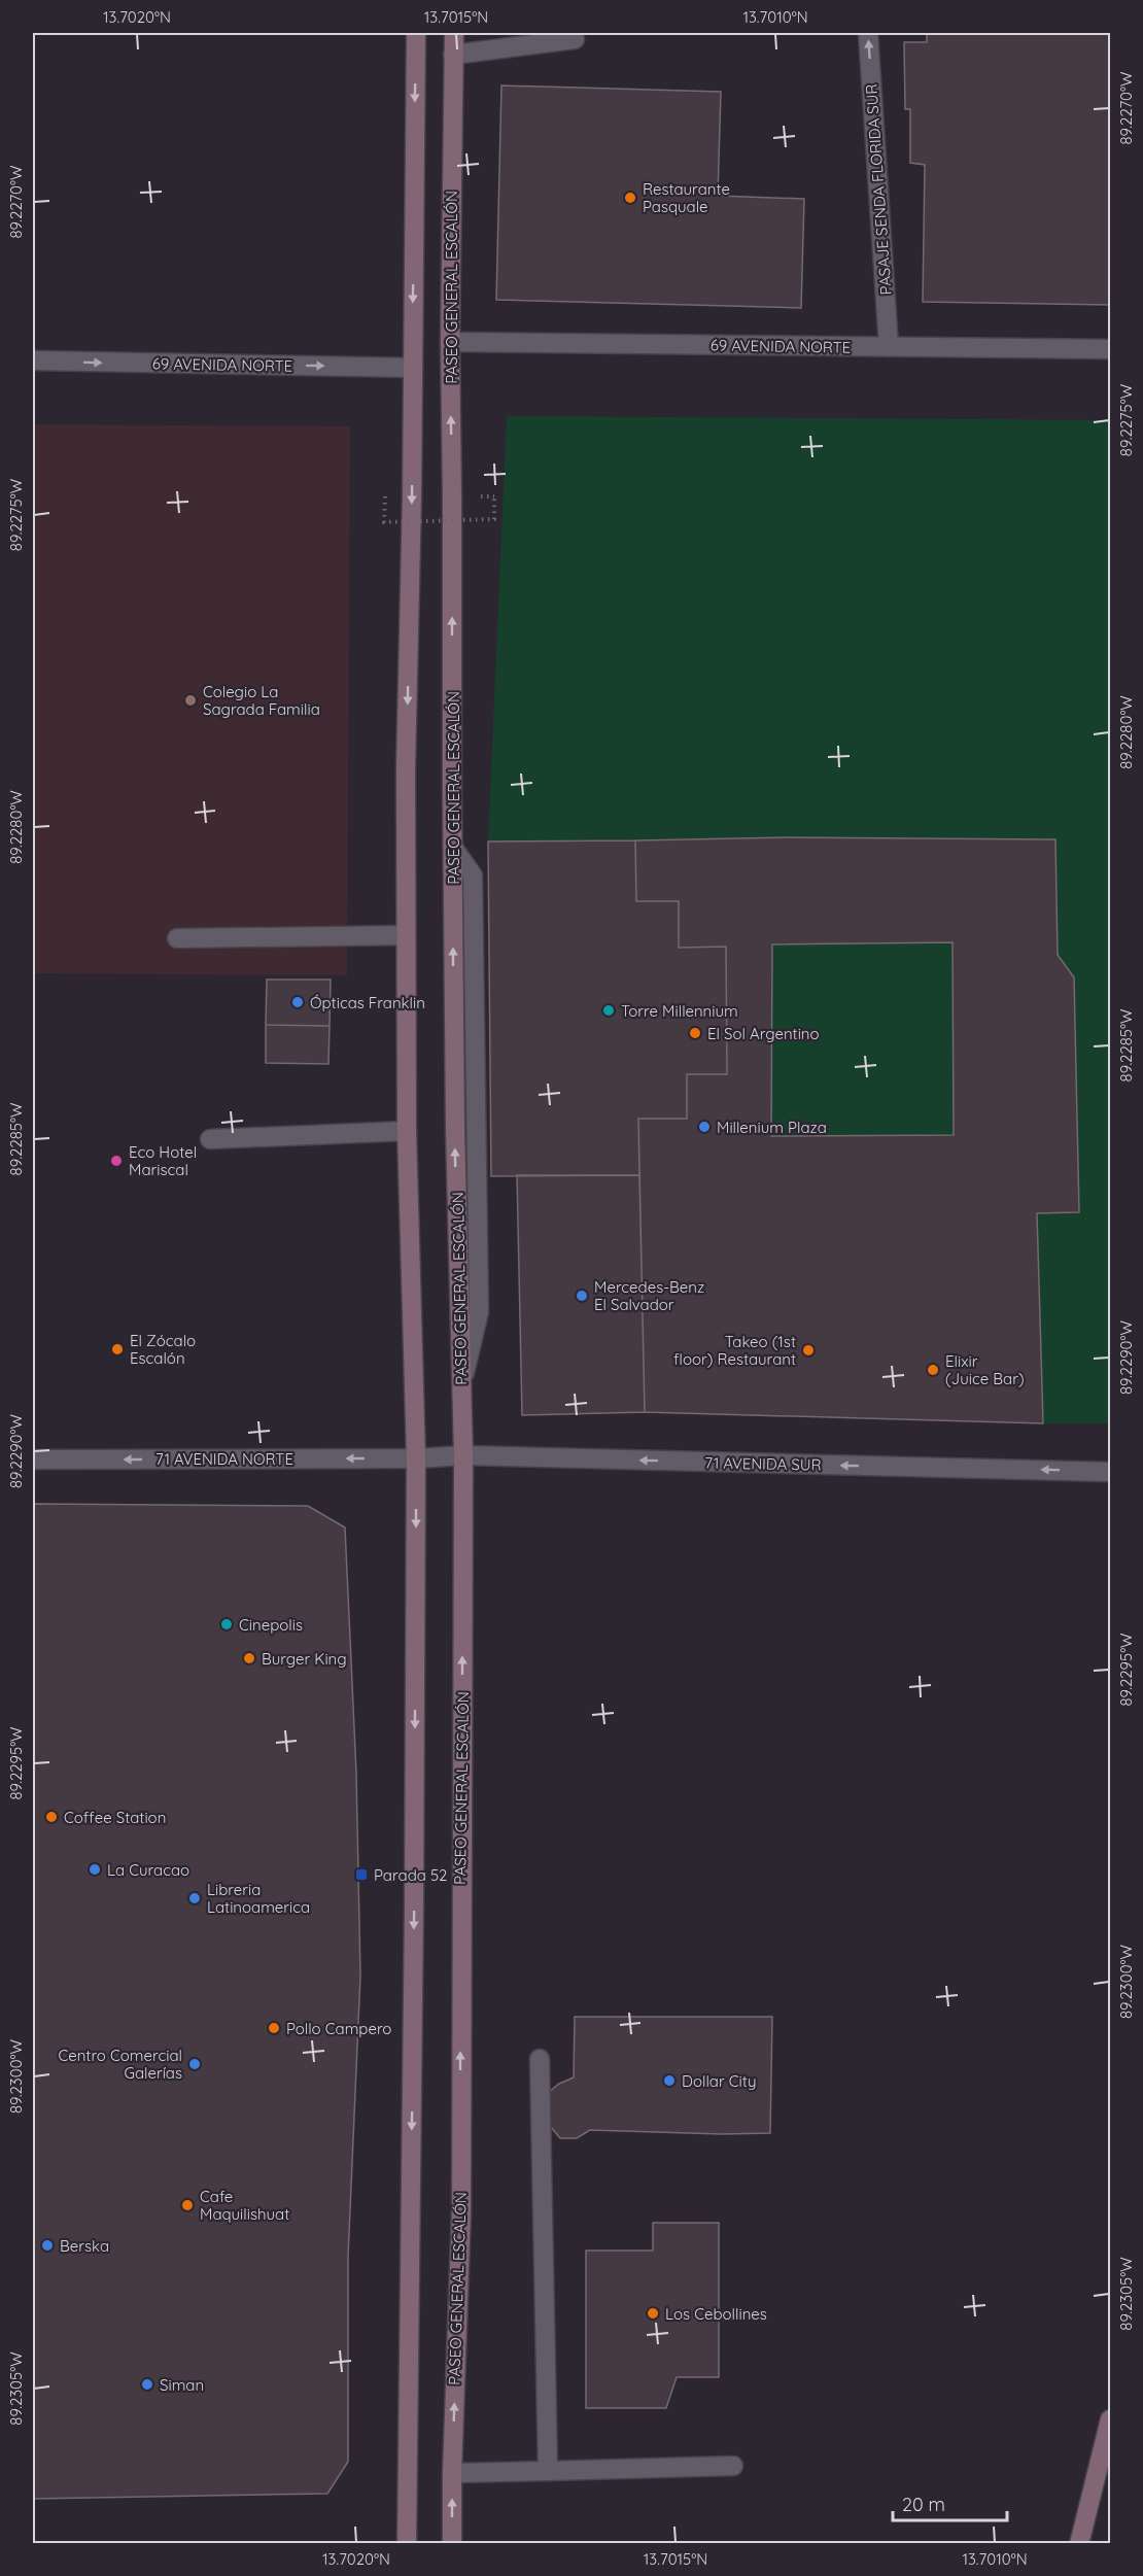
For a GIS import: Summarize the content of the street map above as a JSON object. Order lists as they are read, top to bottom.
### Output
{
  "streets": {
    "main road": ["PASEO GENERAL ESCALÓN"],
    "street": [
      "PASAJE SENDA FLORIDA SUR",
      "69 AVENIDA NORTE",
      "71 AVENIDA NORTE",
      "71 AVENIDA SUR"
    ]
  },
  "crossings": [
    ["PASAJE SENDA FLORIDA SUR", "69 AVENIDA NORTE"],
    ["PASEO GENERAL ESCALÓN", "69 AVENIDA NORTE"],
    ["PASEO GENERAL ESCALÓN", "71 AVENIDA SUR"],
    ["71 AVENIDA NORTE", "71 AVENIDA SUR"]
  ],
  "one_way": [
    "PASAJE SENDA FLORIDA SUR",
    "69 AVENIDA NORTE",
    "71 AVENIDA NORTE",
    "71 AVENIDA SUR"
  ],
  "places": {
    "other": [
      "Restaurante Pasquale",
      "Colegio La Sagrada Familia",
      "Ópticas Franklin",
      "Torre Millennium",
      "El Sol Argentino",
      "Millenium Plaza",
      "Eco Hotel Mariscal",
      "Mercedes-Benz El Salvador",
      "El Zócalo Escalón",
      "Takeo (1st floor) Restaurant",
      "Elixir (Juice Bar)",
      "Cinepolis",
      "Burger King",
      "Coffee Station",
      "La Curacao",
      "Libreria Latinoamerica",
      "Pollo Campero",
      "Centro Comercial Galerías",
      "Dollar City",
      "Cafe Maquilishuat",
      "Berska",
      "Los Cebollines",
      "Siman"
    ],
    "transit": ["Parada 52"]
  },
  "scale_bar": "20 m",
  "coordinates": [
    "13.7020°N",
    "13.7015°N",
    "13.7010°N",
    "89.2270°W",
    "89.2275°W",
    "89.2280°W",
    "89.2285°W",
    "89.2290°W",
    "89.2295°W",
    "89.2300°W",
    "89.2305°W"
  ]
}
